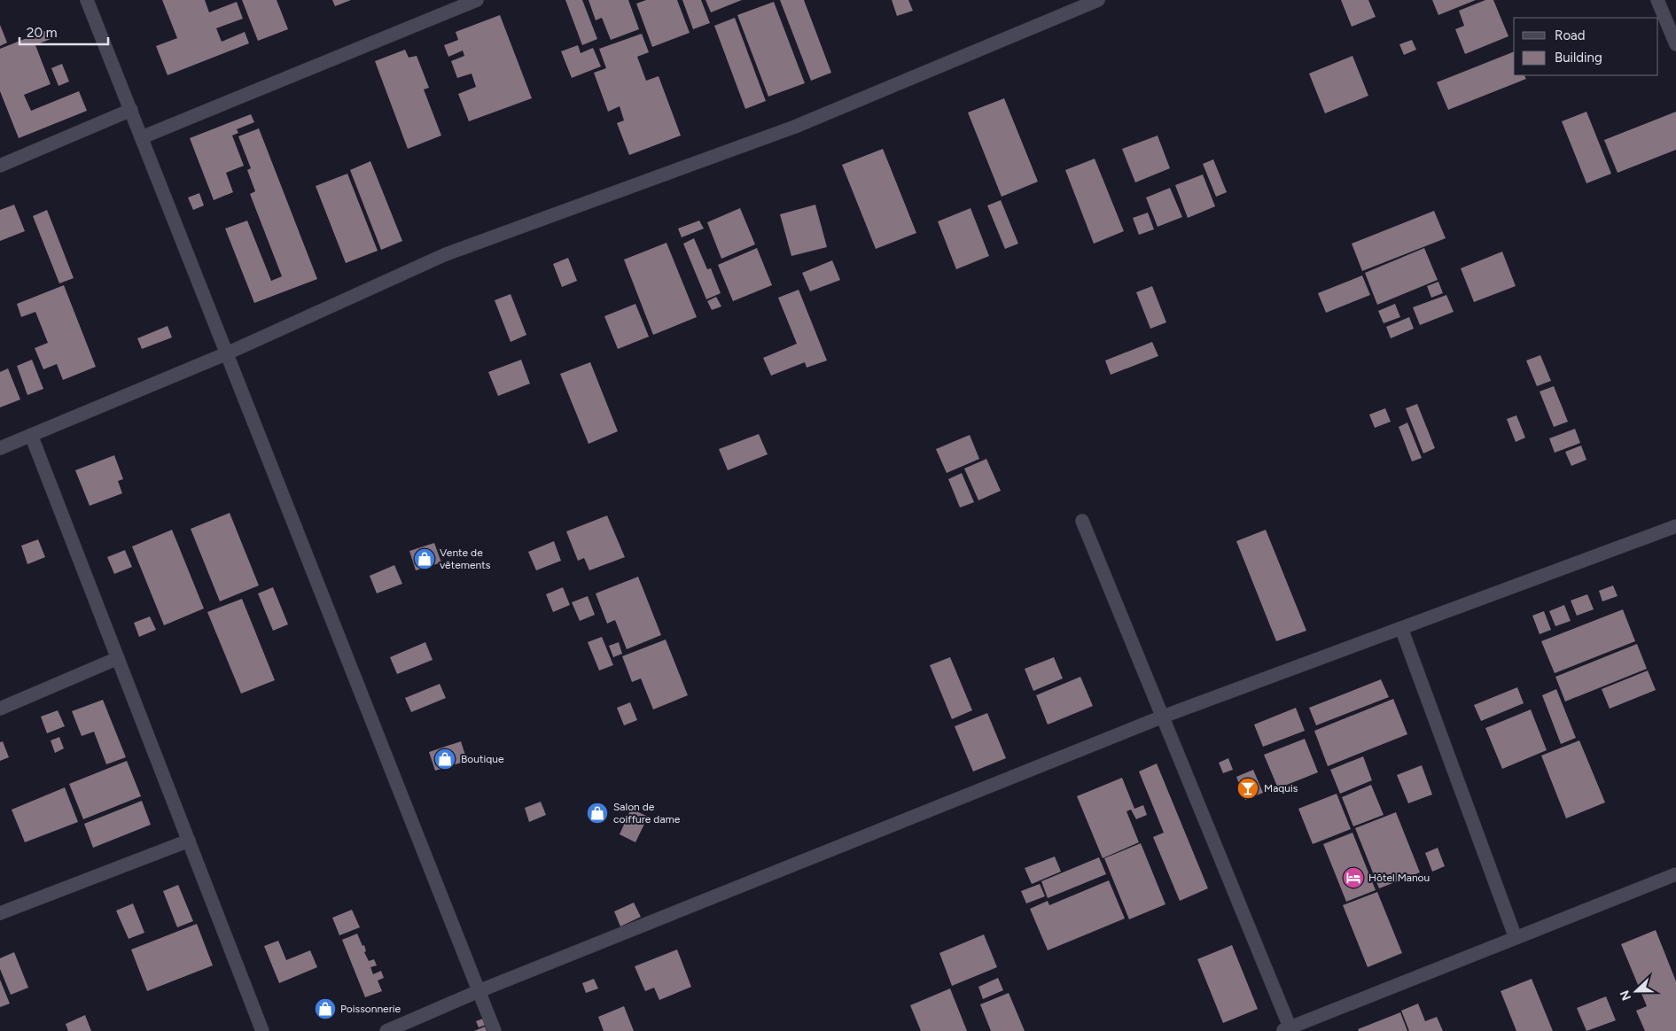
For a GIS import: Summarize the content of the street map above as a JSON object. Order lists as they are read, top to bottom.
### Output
{
  "places": {
    "shop": [
      "Vente de vêtements",
      "Boutique",
      "Salon de coiffure dame",
      "Poissonnerie"
    ],
    "bar": ["Maquis"],
    "hotel": ["Hôtel Manou"]
  },
  "legend": ["Road", "Building"],
  "scale_bar": "20 m",
  "north": "left"
}
